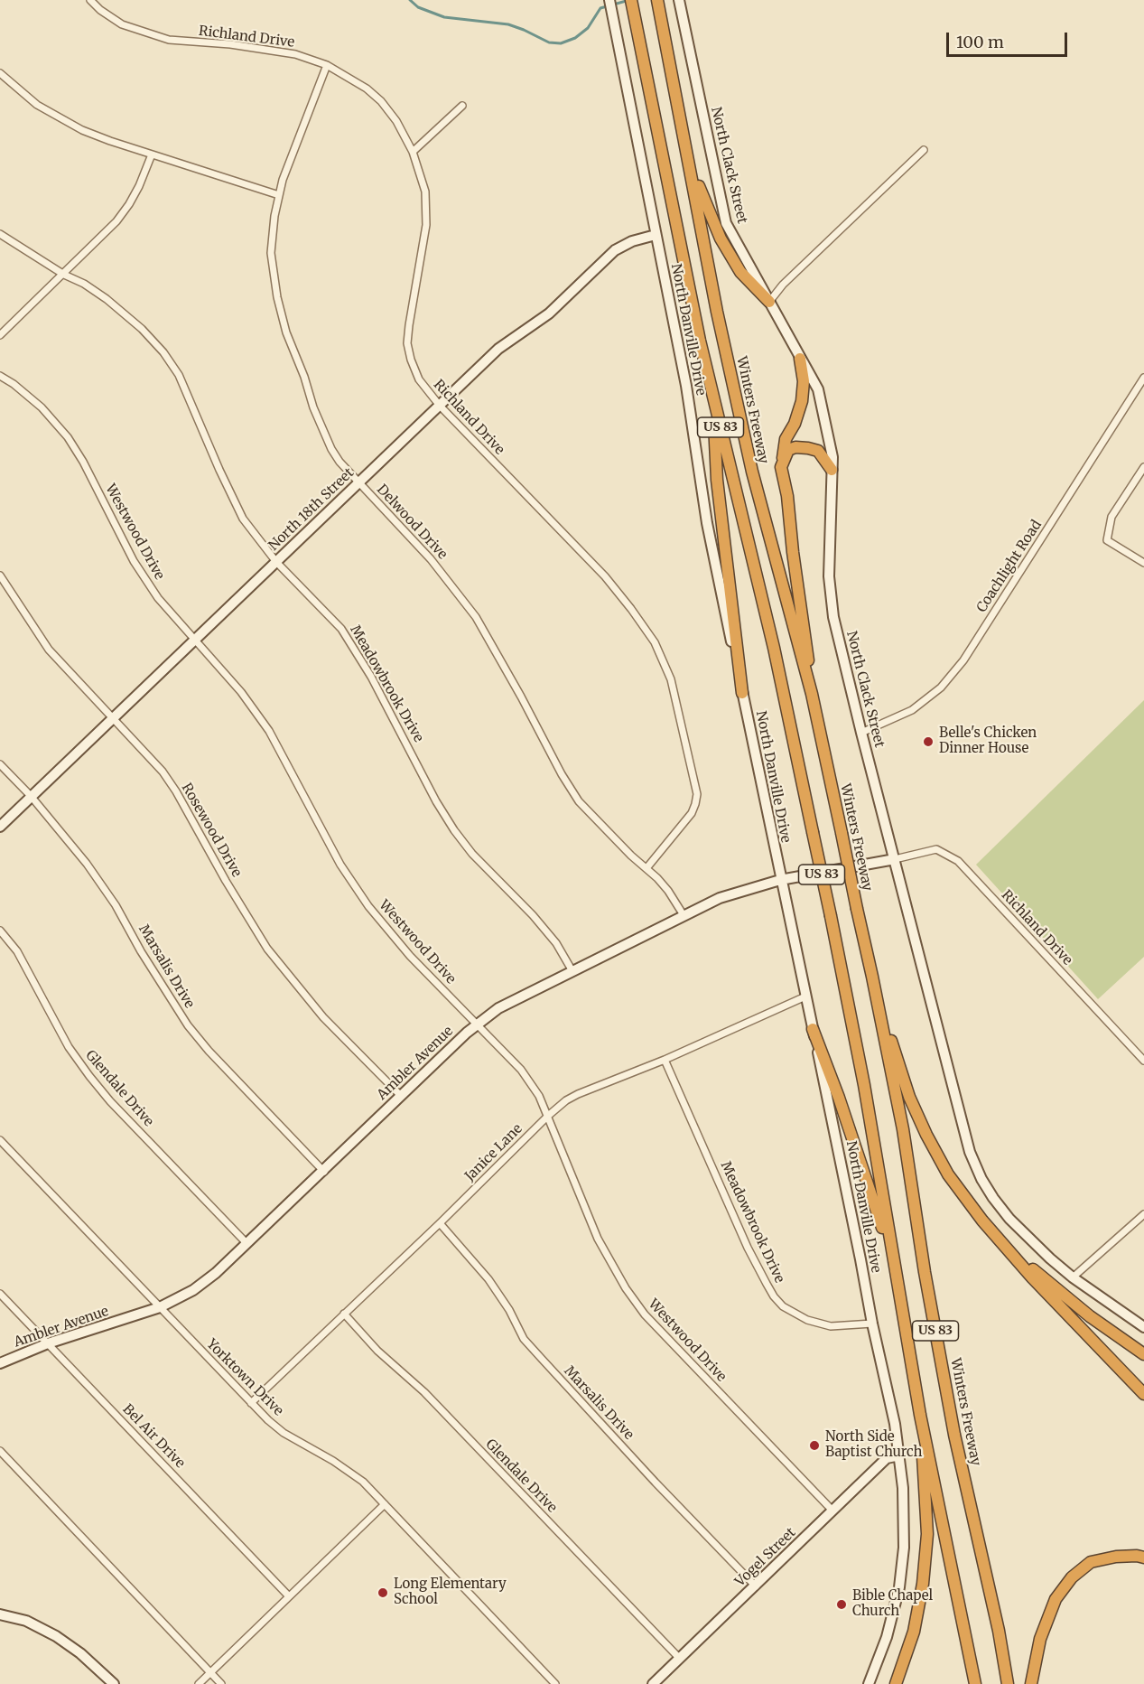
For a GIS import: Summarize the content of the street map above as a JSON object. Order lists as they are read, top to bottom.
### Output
{
  "streets": {
    "highway": ["Winters Freeway", "US 83"],
    "main road": [
      "North Clack Street",
      "North Danville Drive",
      "North 18th Street",
      "Ambler Avenue",
      "Vogel Street"
    ],
    "street": [
      "Richland Drive",
      "Delwood Drive",
      "Westwood Drive",
      "Coachlight Road",
      "Meadowbrook Drive",
      "Rosewood Drive",
      "Marsalis Drive",
      "Glendale Drive",
      "Janice Lane",
      "Yorktown Drive",
      "Bel Air Drive"
    ]
  },
  "crossings": [
    ["Richland Drive", "North Clack Street"],
    ["Richland Drive", "North 18th Street"],
    ["Richland Drive", "Delwood Drive"],
    ["Richland Drive", "Ambler Avenue"],
    ["North Clack Street", "Coachlight Road"],
    ["North Clack Street", "Ambler Avenue"],
    ["North Danville Drive", "North 18th Street"],
    ["North Danville Drive", "Meadowbrook Drive"],
    ["North Danville Drive", "Ambler Avenue"],
    ["North Danville Drive", "Janice Lane"],
    ["North Danville Drive", "Vogel Street"],
    ["North 18th Street", "Delwood Drive"],
    ["North 18th Street", "Westwood Drive"],
    ["North 18th Street", "Meadowbrook Drive"],
    ["North 18th Street", "Rosewood Drive"],
    ["North 18th Street", "Marsalis Drive"],
    ["Delwood Drive", "Ambler Avenue"],
    ["Westwood Drive", "Ambler Avenue"],
    ["Westwood Drive", "Janice Lane"],
    ["Westwood Drive", "Vogel Street"],
    ["Meadowbrook Drive", "Ambler Avenue"],
    ["Meadowbrook Drive", "Janice Lane"],
    ["Rosewood Drive", "Ambler Avenue"],
    ["Marsalis Drive", "Ambler Avenue"],
    ["Marsalis Drive", "Janice Lane"],
    ["Marsalis Drive", "Vogel Street"],
    ["Ambler Avenue", "Glendale Drive"],
    ["Ambler Avenue", "Yorktown Drive"],
    ["Ambler Avenue", "Bel Air Drive"],
    ["Glendale Drive", "Janice Lane"],
    ["Glendale Drive", "Vogel Street"],
    ["Janice Lane", "Yorktown Drive"]
  ],
  "places": [
    "Belle's Chicken Dinner House",
    "North Side Baptist Church",
    "Long Elementary School",
    "Bible Chapel Church"
  ],
  "scale_bar": "100 m"
}
